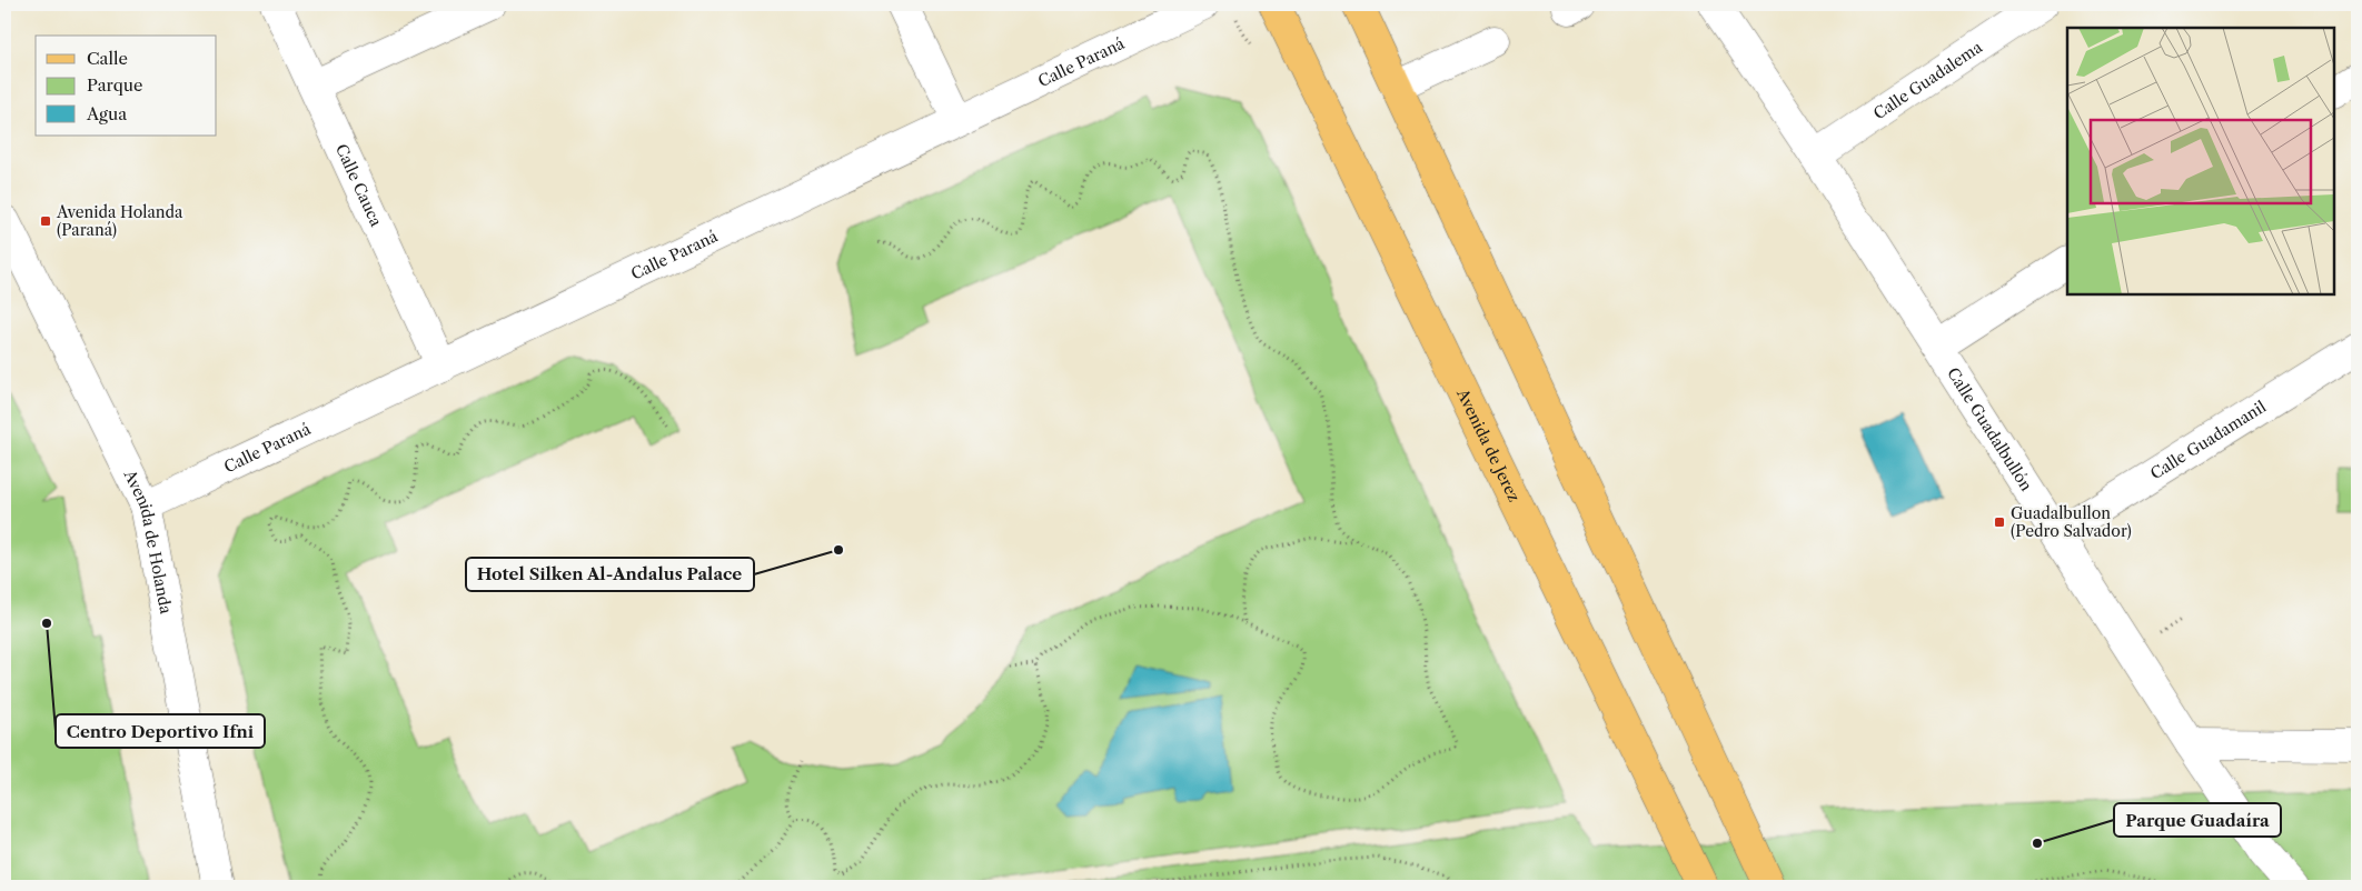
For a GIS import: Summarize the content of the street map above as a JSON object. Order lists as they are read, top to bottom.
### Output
{
  "streets": {
    "main road": ["Avenida de Jerez"],
    "street": [
      "Calle Paraná",
      "Calle Guadalema",
      "Calle Cauca",
      "Calle Guadalbullón",
      "Calle Guadamanil",
      "Avenida de Holanda"
    ]
  },
  "crossings": [
    ["Calle Paraná", "Calle Cauca"],
    ["Calle Paraná", "Avenida de Holanda"],
    ["Calle Guadalema", "Calle Guadalbullón"],
    ["Calle Guadalbullón", "Calle Guadamanil"]
  ],
  "places": {
    "transit": ["Avenida Holanda (Paraná)", "Guadalbullon (Pedro Salvador)"],
    "other": ["Hotel Silken Al-Andalus Palace", "Centro Deportivo Ifni", "Parque Guadaíra"]
  },
  "legend": ["Calle", "Parque", "Agua"]
}
